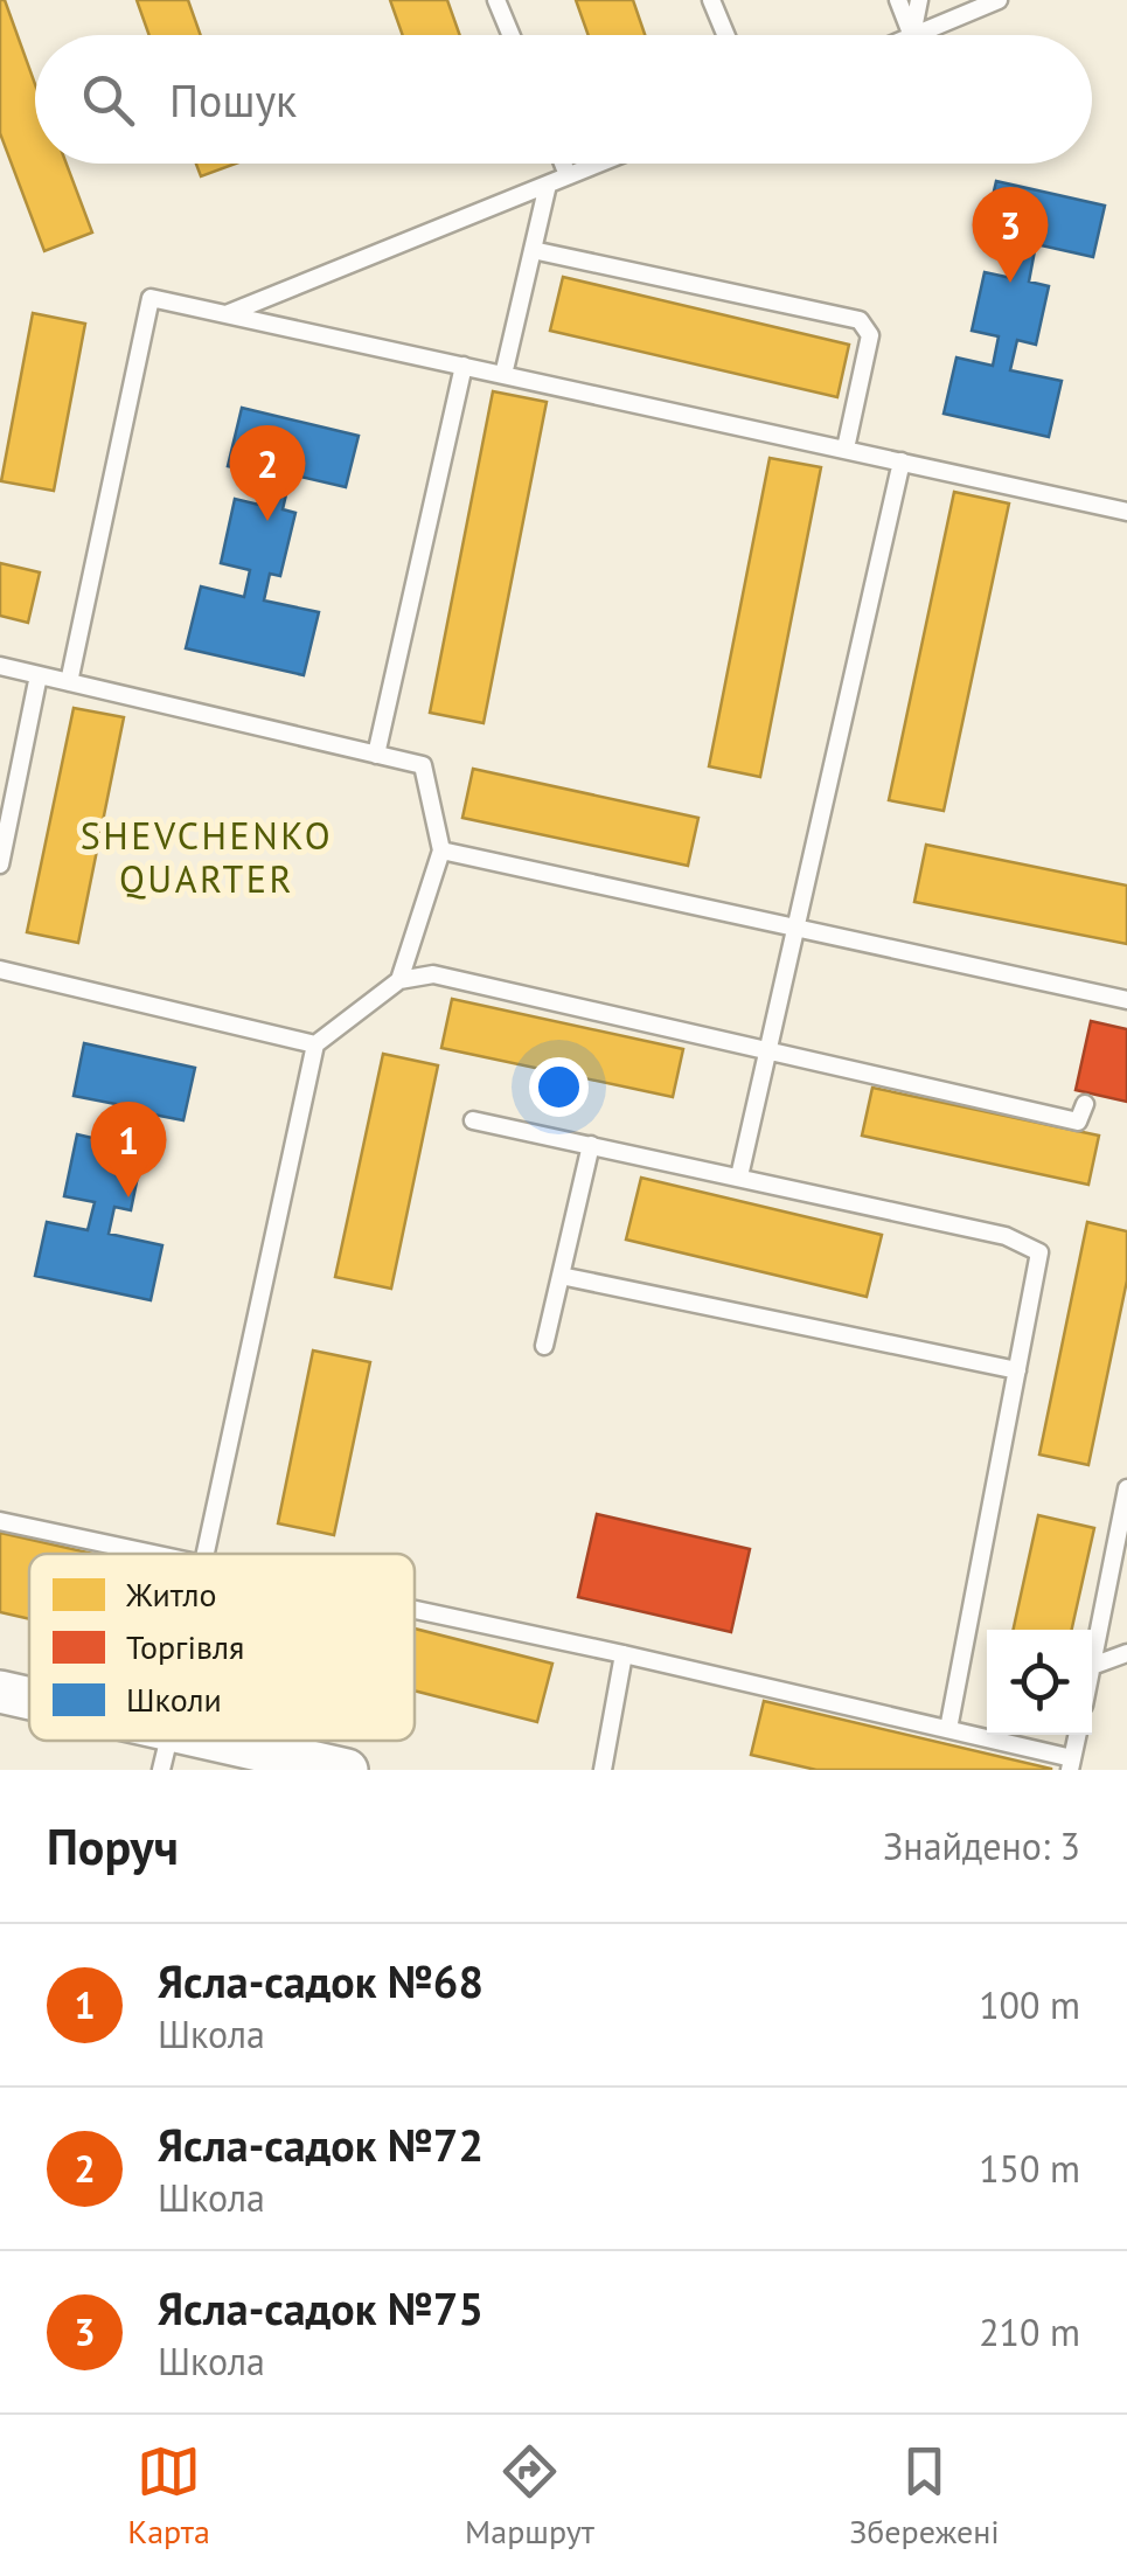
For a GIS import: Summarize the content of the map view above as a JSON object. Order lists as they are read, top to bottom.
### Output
{
  "districts": ["SHEVCHENKO QUARTER"],
  "legend": ["Житло", "Торгівля", "Школи"],
  "page": {
    "search": "Пошук",
    "pins": ["3", "2", "1"],
    "heading": ["Поруч", "Знайдено: 3"],
    "list": [
      {
        "mark": "1",
        "name": "Ясла-садок №68",
        "note": "Школа",
        "value": "100 m"
      },
      {
        "mark": "2",
        "name": "Ясла-садок №72",
        "note": "Школа",
        "value": "150 m"
      },
      {
        "mark": "3",
        "name": "Ясла-садок №75",
        "note": "Школа",
        "value": "210 m"
      }
    ],
    "nav": ["Карта", "Маршрут", "Збережені"]
  }
}
